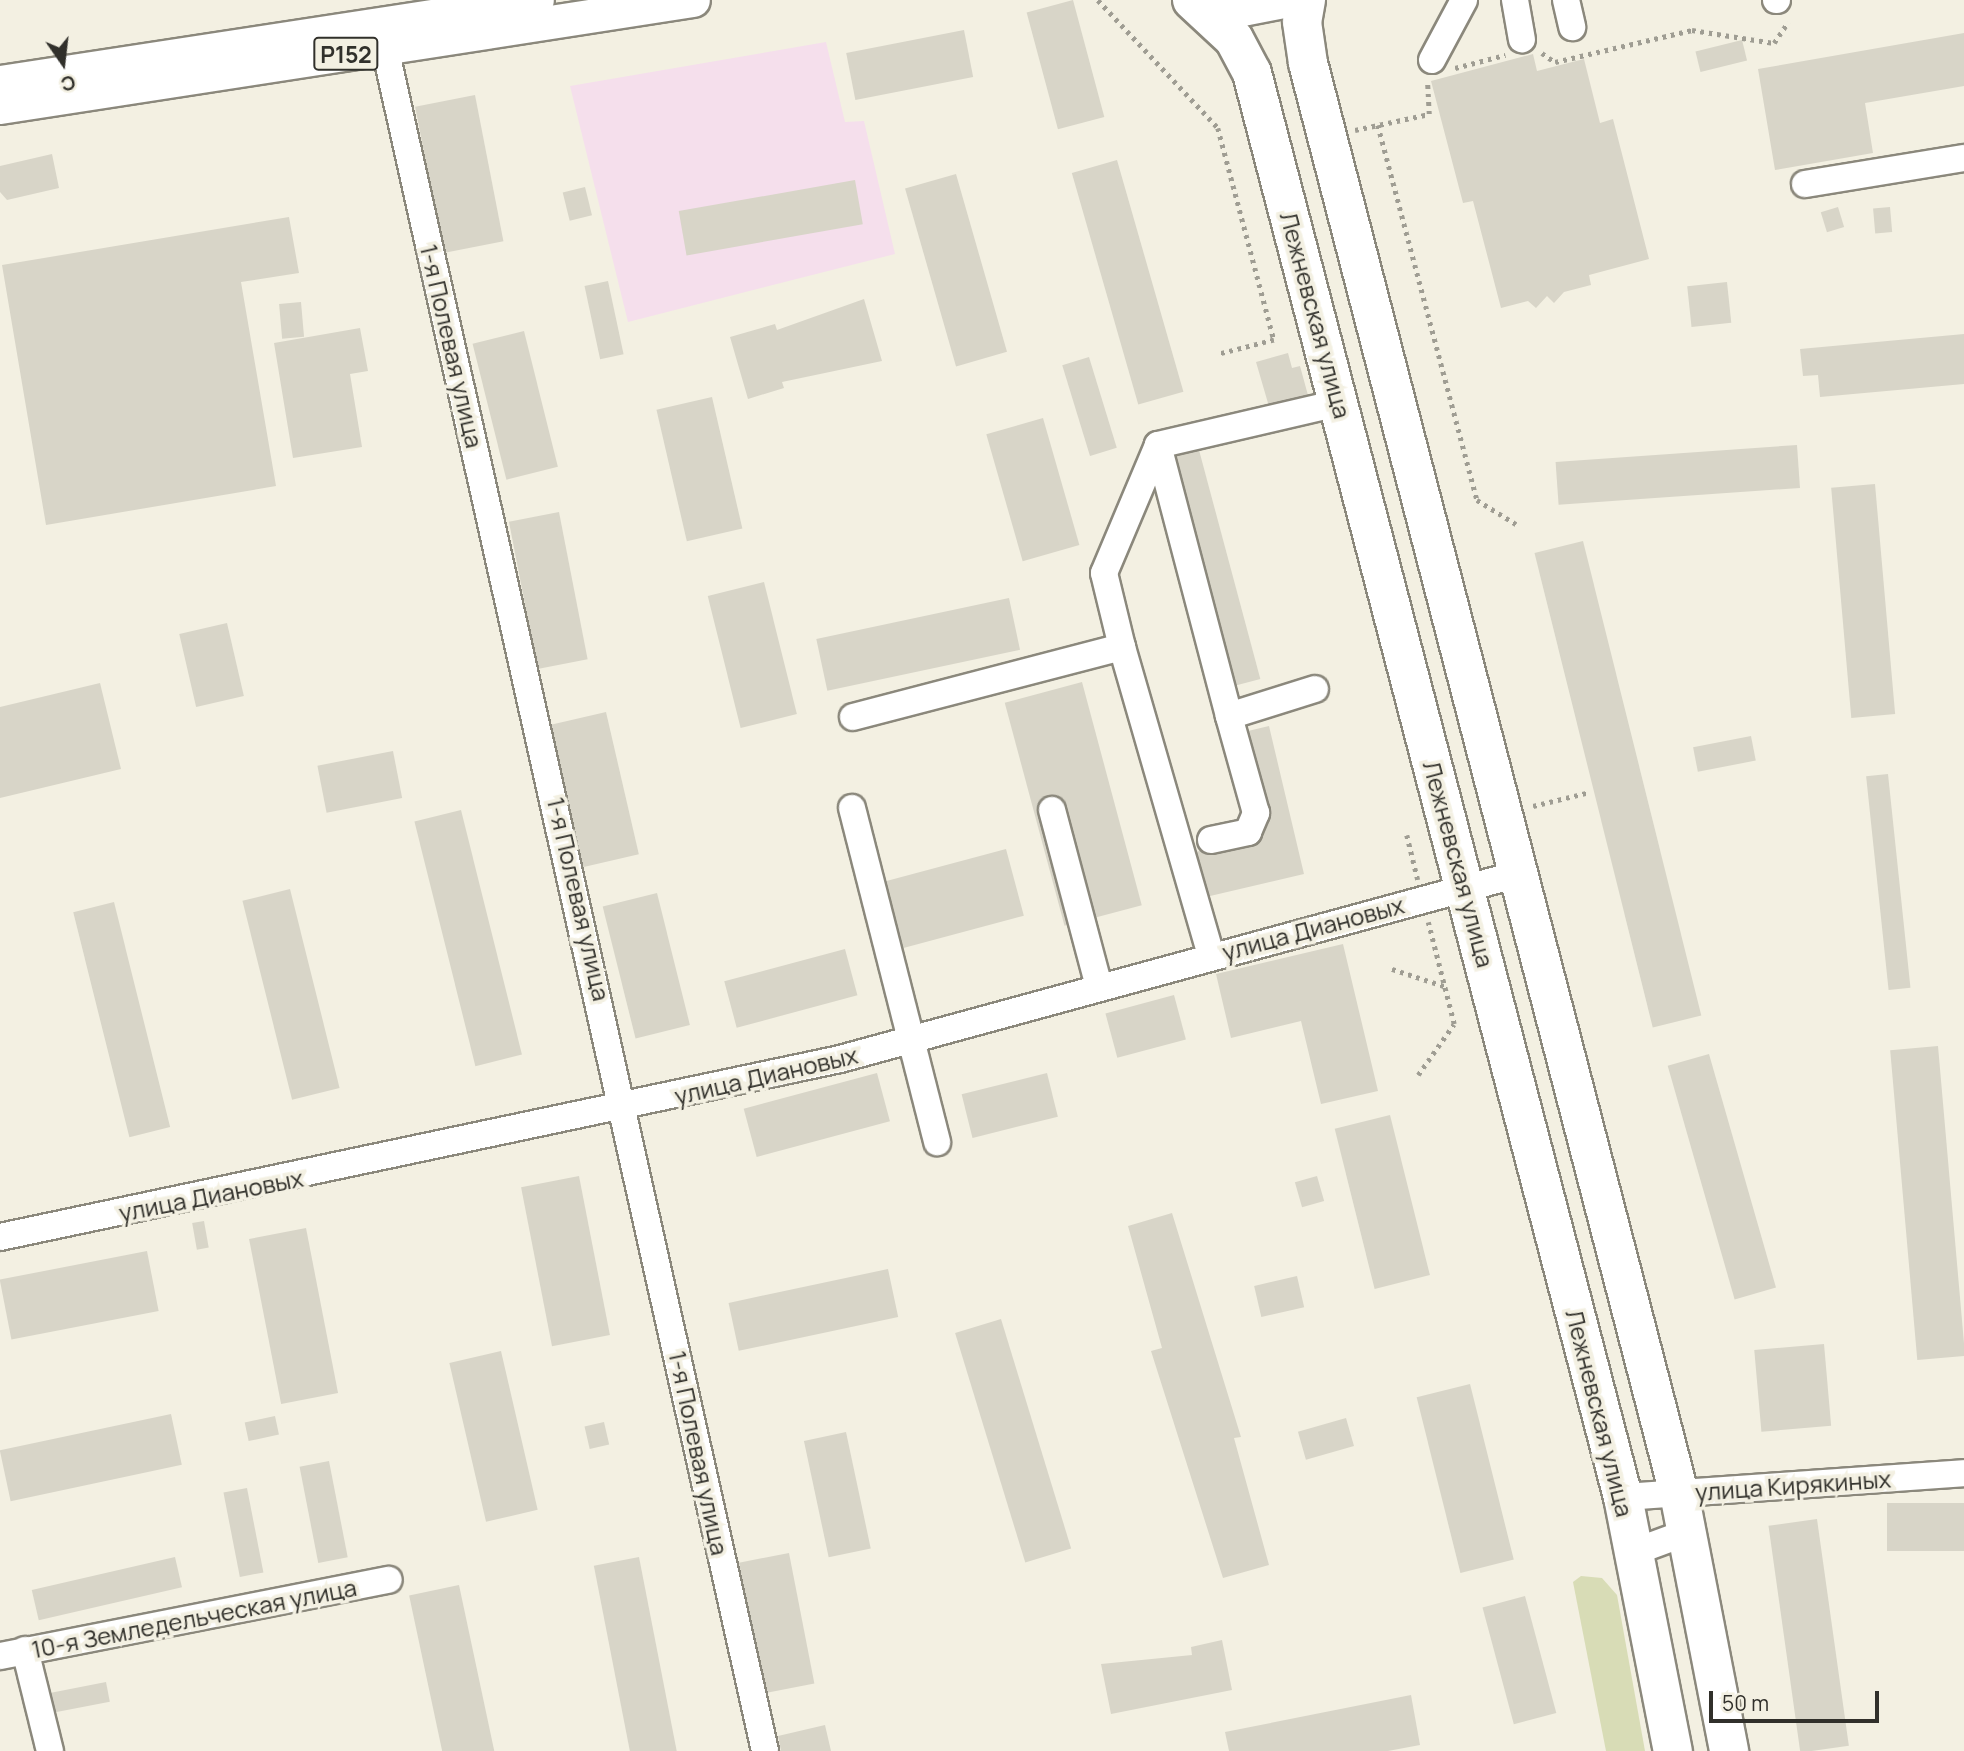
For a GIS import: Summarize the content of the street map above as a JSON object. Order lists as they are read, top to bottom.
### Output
{
  "streets": {
    "highway": ["Лежневская улица"],
    "main road": ["Р152"],
    "street": [
      "1-я Полевая улица",
      "улица Диановых",
      "улица Кирякиных",
      "10-я Земледельческая улица"
    ]
  },
  "crossings": [
    ["Р152", "1-я Полевая улица"],
    ["Лежневская улица", "улица Диановых"],
    ["Лежневская улица", "улица Кирякиных"],
    ["1-я Полевая улица", "улица Диановых"]
  ],
  "scale_bar": "50 m",
  "north": "bottom"
}
